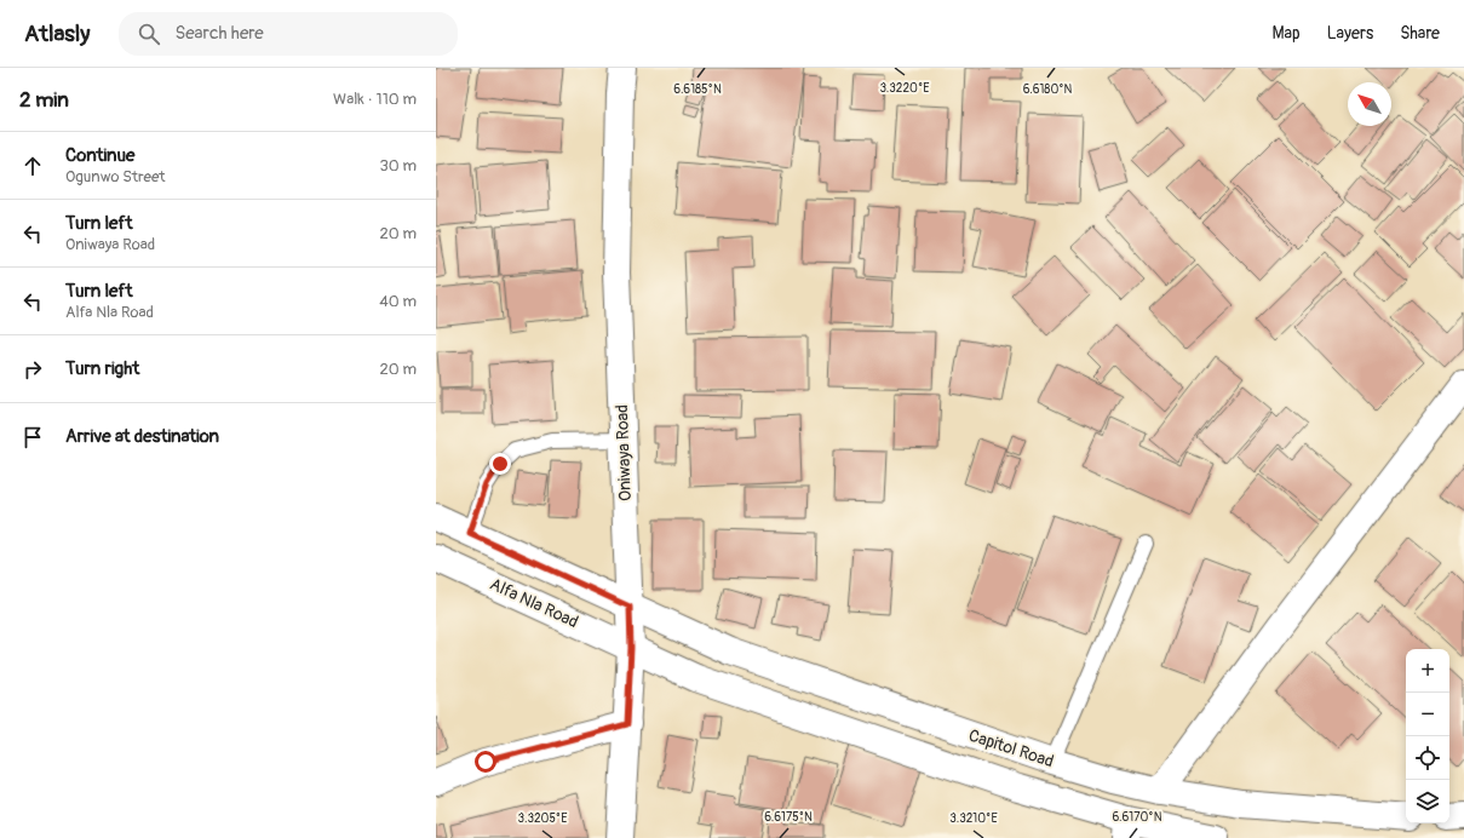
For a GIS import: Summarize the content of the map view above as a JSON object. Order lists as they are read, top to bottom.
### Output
{
  "streets": {
    "main road": ["Oniwaya Road", "Alfa Nla Road", "Capitol Road"]
  },
  "crossings": [
    ["Oniwaya Road", "Alfa Nla Road"],
    ["Oniwaya Road", "Capitol Road"],
    ["Alfa Nla Road", "Capitol Road"]
  ],
  "north": "top left",
  "page": {
    "header": "Atlasly",
    "search": "Search here",
    "nav": ["Map", "Layers", "Share"],
    "heading": ["2 min", "Walk · 110 m"],
    "list": [
      ["Continue", "Ogunwo Street", "30 m"],
      ["Turn left", "Oniwaya Road", "20 m"],
      ["Turn left", "Alfa Nla Road", "40 m"],
      ["Turn right", "20 m"],
      "Arrive at destination"
    ],
    "map_buttons": ["+", "−"]
  },
  "coordinates": [
    "3.3220°E",
    "6.6185°N",
    "6.6180°N",
    "6.6175°N",
    "6.6170°N",
    "3.3205°E",
    "3.3210°E"
  ]
}
